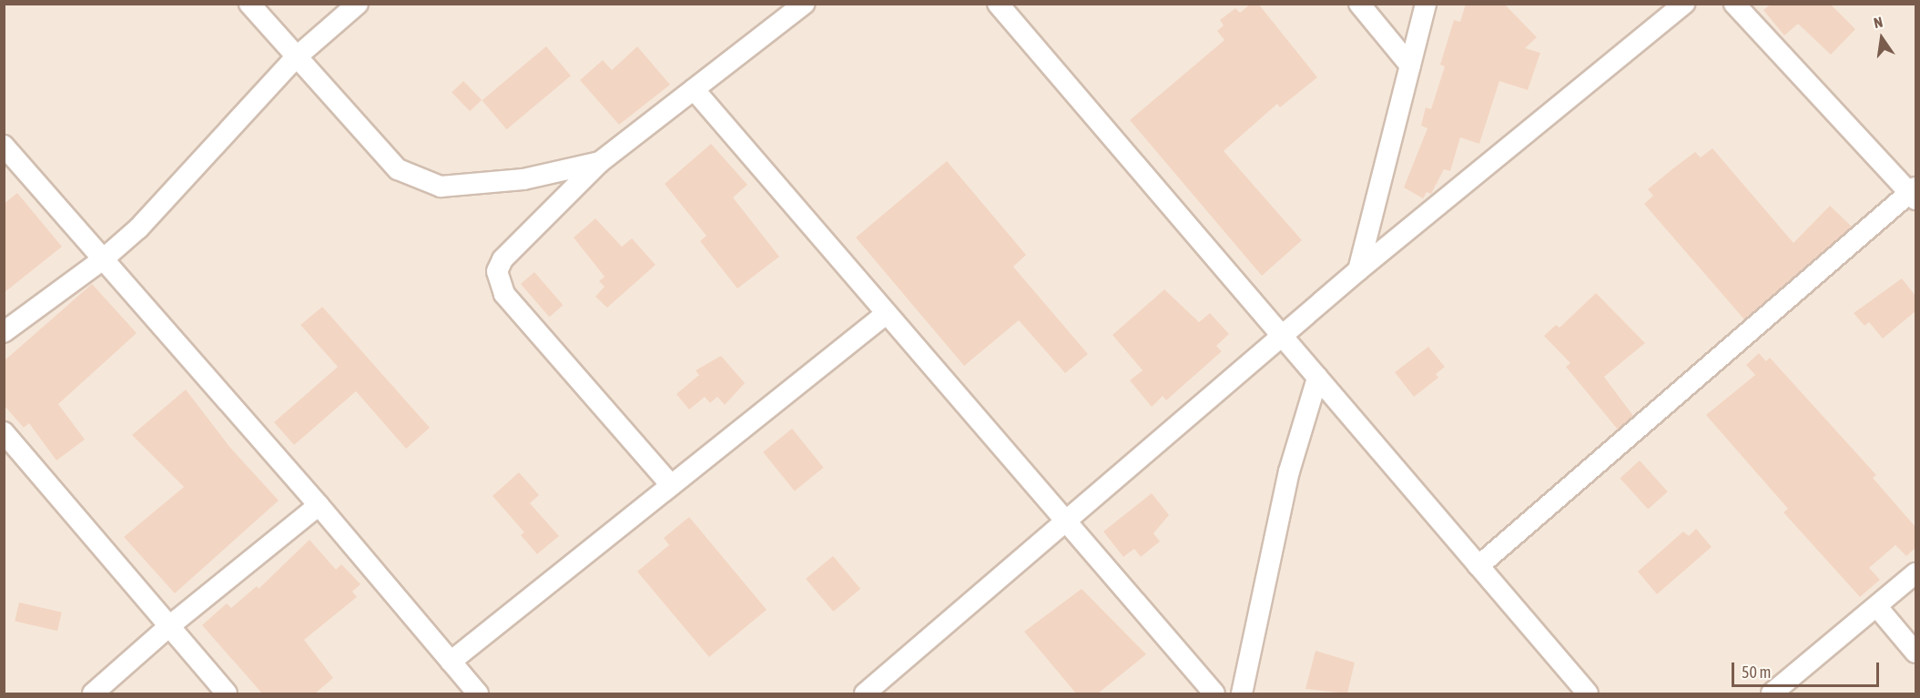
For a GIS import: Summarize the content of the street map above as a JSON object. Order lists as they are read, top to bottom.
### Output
{
  "scale_bar": "50 m",
  "north": "top"
}
